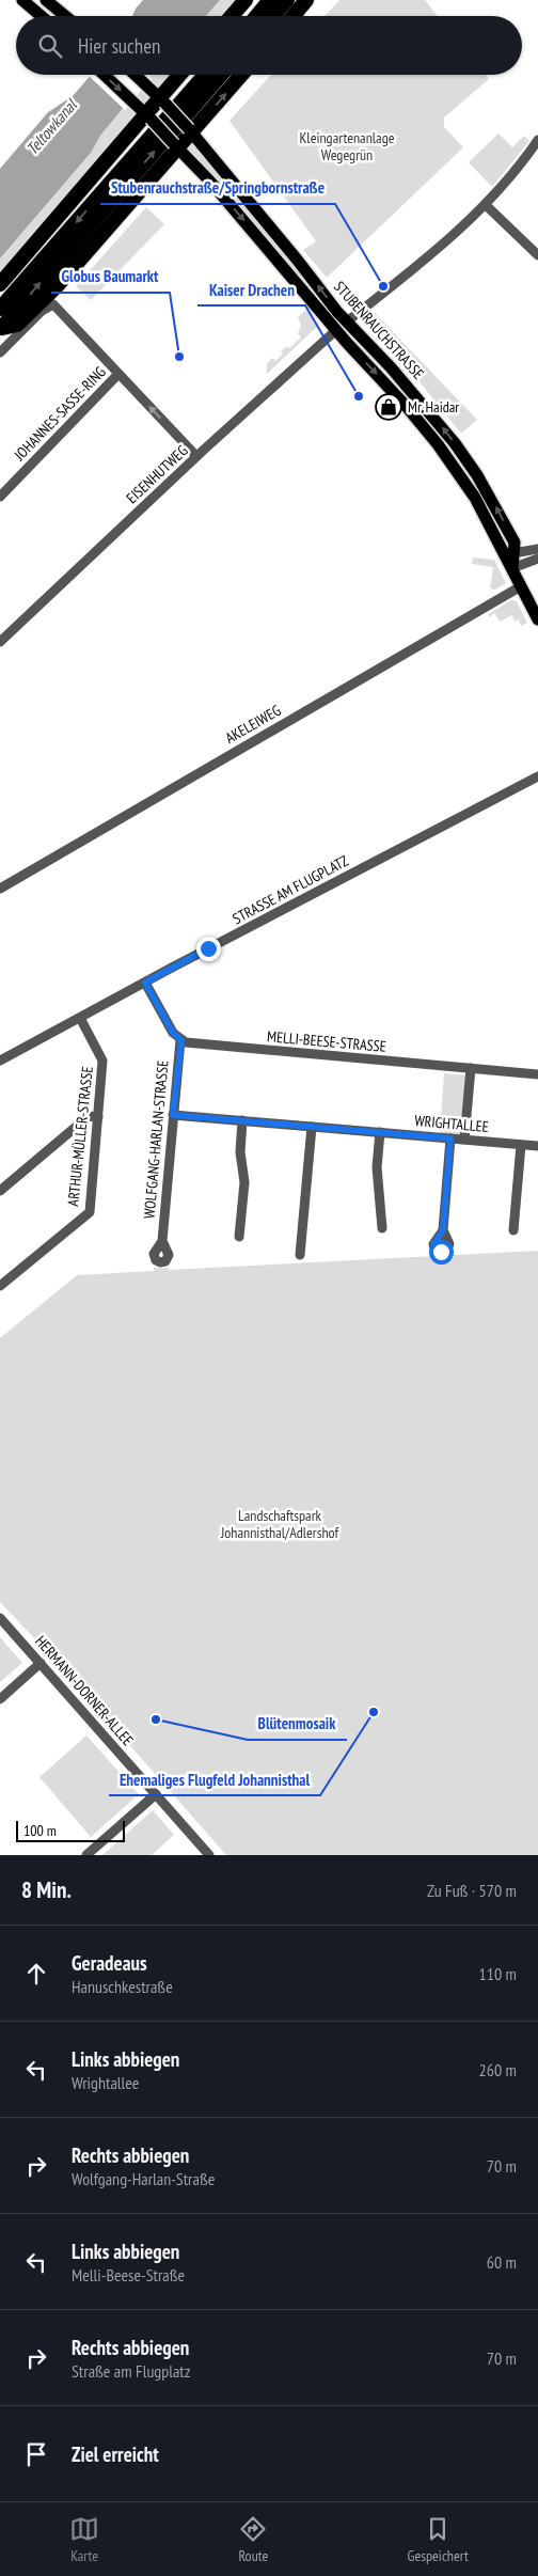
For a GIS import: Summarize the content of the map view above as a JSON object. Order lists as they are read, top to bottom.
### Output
{
  "streets": {
    "main road": ["STUBENRAUCHSTRASSE"],
    "street": [
      "JOHANNES-SASSE-RING",
      "EISENHUTWEG",
      "AKELEIWEG",
      "STRASSE AM FLUGPLATZ",
      "MELLI-BEESE-STRASSE",
      "WRIGHTALLEE",
      "ARTHUR-MÜLLER-STRASSE",
      "WOLFGANG-HARLAN-STRASSE",
      "HERMANN-DORNER-ALLEE"
    ]
  },
  "crossings": [
    ["STUBENRAUCHSTRASSE", "EISENHUTWEG"],
    ["STUBENRAUCHSTRASSE", "AKELEIWEG"],
    ["JOHANNES-SASSE-RING", "EISENHUTWEG"],
    ["STRASSE AM FLUGPLATZ", "ARTHUR-MÜLLER-STRASSE"],
    ["MELLI-BEESE-STRASSE", "WOLFGANG-HARLAN-STRASSE"],
    ["WRIGHTALLEE", "WOLFGANG-HARLAN-STRASSE"]
  ],
  "water": ["Teltowkanal"],
  "parks": ["Kleingartenanlage Wegegrün", "Landschaftspark Johannisthal/Adlershof"],
  "places": {
    "other": [
      "Stubenrauchstraße/Springbornstraße",
      "Globus Baumarkt",
      "Kaiser Drachen",
      "Ehemaliges Flugfeld Johannisthal",
      "Blütenmosaik"
    ],
    "shop": ["Mr. Haidar"]
  },
  "scale_bar": "100 m",
  "page": {
    "search": "Hier suchen",
    "scale": "100 m",
    "heading": ["8 Min.", "Zu Fuß · 570 m"],
    "list": [
      ["Geradeaus", "Hanuschkestraße", "110 m"],
      ["Links abbiegen", "Wrightallee", "260 m"],
      ["Rechts abbiegen", "Wolfgang-Harlan-Straße", "70 m"],
      ["Links abbiegen", "Melli-Beese-Straße", "60 m"],
      ["Rechts abbiegen", "Straße am Flugplatz", "70 m"],
      "Ziel erreicht"
    ],
    "nav": ["Karte", "Route", "Gespeichert"]
  }
}
